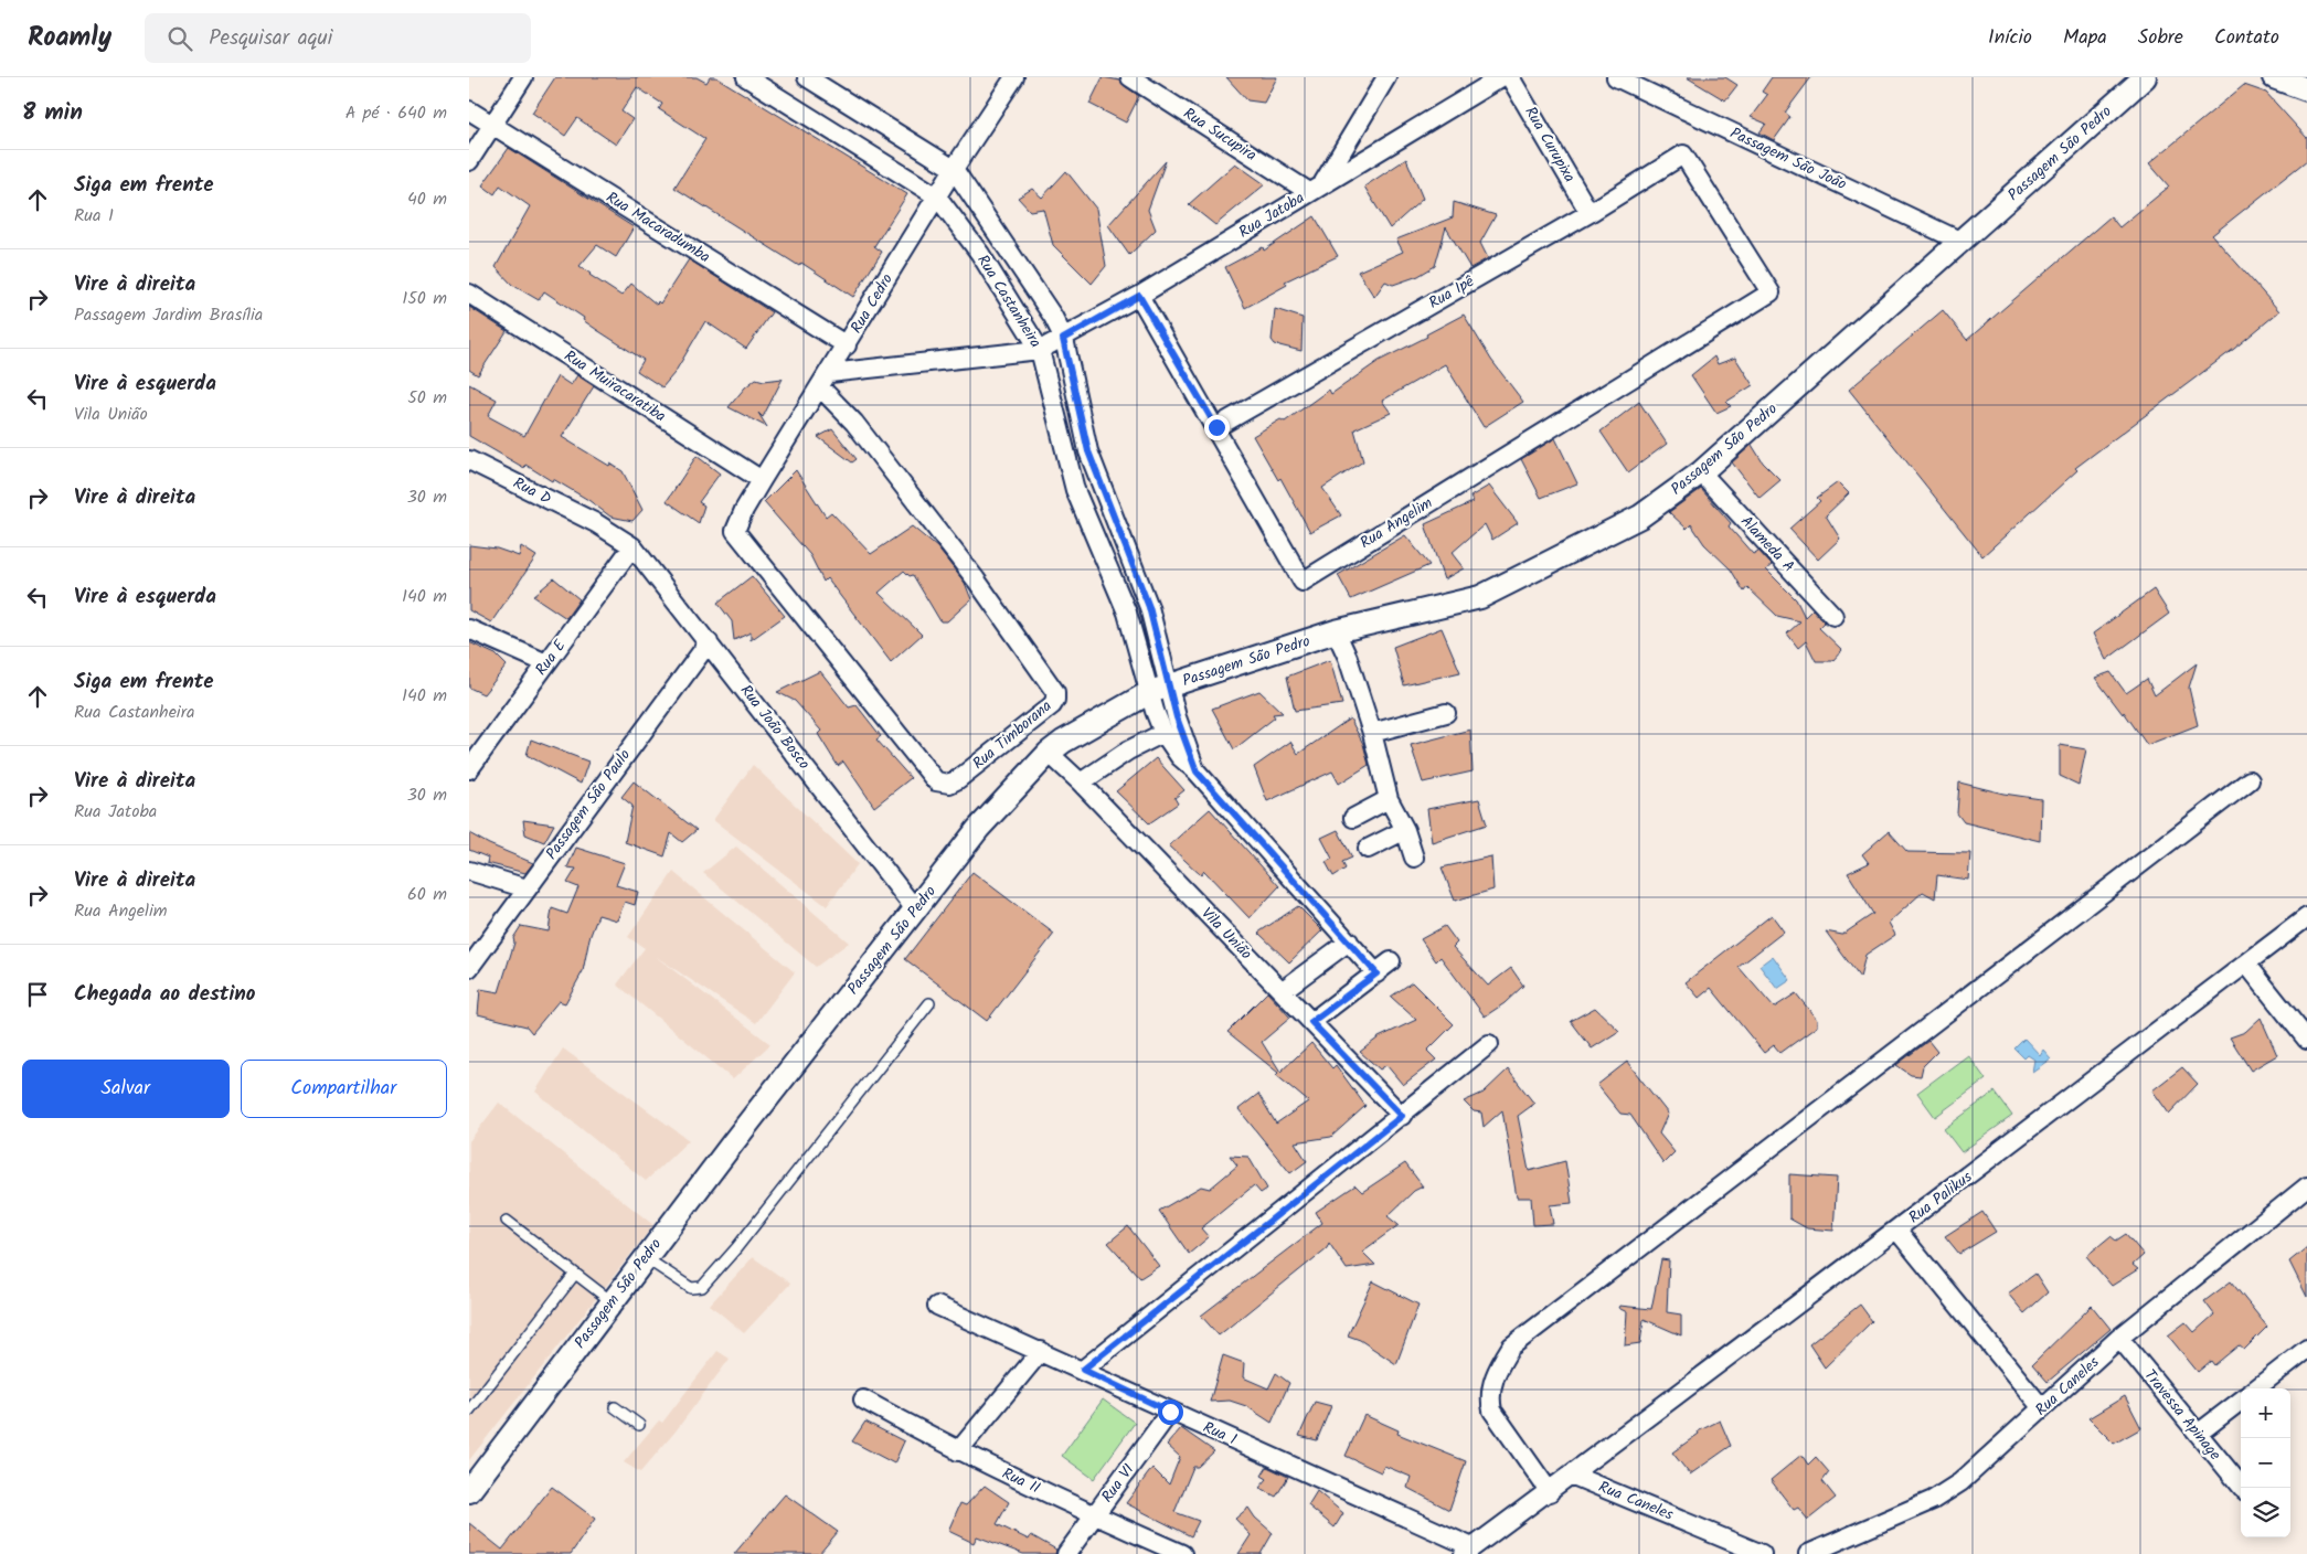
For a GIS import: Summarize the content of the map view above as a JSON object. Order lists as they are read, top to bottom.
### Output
{
  "streets": {
    "street": [
      "Rua Sucupira",
      "Rua Curupixa",
      "Passagem São Pedro",
      "Passagem São João",
      "Rua Jatoba",
      "Rua Macaradumba",
      "Rua Ipê",
      "Rua Castanheira",
      "Rua Cedro",
      "Rua Muiracaratiba",
      "Rua D",
      "Rua Angelim",
      "Alameda A",
      "Rua E",
      "Rua João Bosco",
      "Rua Timborana",
      "Passagem São Paulo",
      "Vila União",
      "Rua Palikus",
      "Rua Caneles",
      "Travessa Apinage",
      "Rua 1",
      "Rua II",
      "Rua VI"
    ]
  },
  "crossings": [
    ["Rua Sucupira", "Rua Jatoba"],
    ["Rua Curupixa", "Rua Ipê"],
    ["Passagem São Pedro", "Passagem São João"],
    ["Passagem São Pedro", "Rua Castanheira"],
    ["Passagem São Pedro", "Alameda A"],
    ["Passagem São Pedro", "Rua João Bosco"],
    ["Passagem São Pedro", "Vila União"],
    ["Rua Jatoba", "Rua Castanheira"],
    ["Rua Jatoba", "Rua Cedro"],
    ["Rua Jatoba", "Rua Angelim"],
    ["Rua Jatoba", "Rua Timborana"],
    ["Rua Macaradumba", "Rua Cedro"],
    ["Rua Ipê", "Rua Angelim"],
    ["Rua Castanheira", "Rua Cedro"],
    ["Rua Cedro", "Rua Muiracaratiba"],
    ["Rua Cedro", "Rua Timborana"],
    ["Rua D", "Rua E"],
    ["Rua D", "Rua João Bosco"],
    ["Rua E", "Rua João Bosco"],
    ["Rua João Bosco", "Passagem São Paulo"],
    ["Rua Palikus", "Rua Caneles"],
    ["Rua Palikus", "Rua 1"],
    ["Rua Caneles", "Travessa Apinage"],
    ["Rua 1", "Rua VI"],
    ["Rua II", "Rua VI"]
  ],
  "page": {
    "header": "Roamly",
    "search": "Pesquisar aqui",
    "nav": [
      "Início",
      "Mapa",
      "Sobre",
      "Contato"
    ],
    "heading": ["8 min", "A pé · 640 m"],
    "list": [
      ["Siga em frente", "Rua 1", "40 m"],
      ["Vire à direita", "Passagem Jardim Brasília", "150 m"],
      ["Vire à esquerda", "Vila União", "50 m"],
      ["Vire à direita", "30 m"],
      ["Vire à esquerda", "140 m"],
      ["Siga em frente", "Rua Castanheira", "140 m"],
      ["Vire à direita", "Rua Jatoba", "30 m"],
      ["Vire à direita", "Rua Angelim", "60 m"],
      "Chegada ao destino"
    ],
    "buttons": ["Salvar", "Compartilhar"],
    "map_buttons": ["+", "−"]
  }
}
